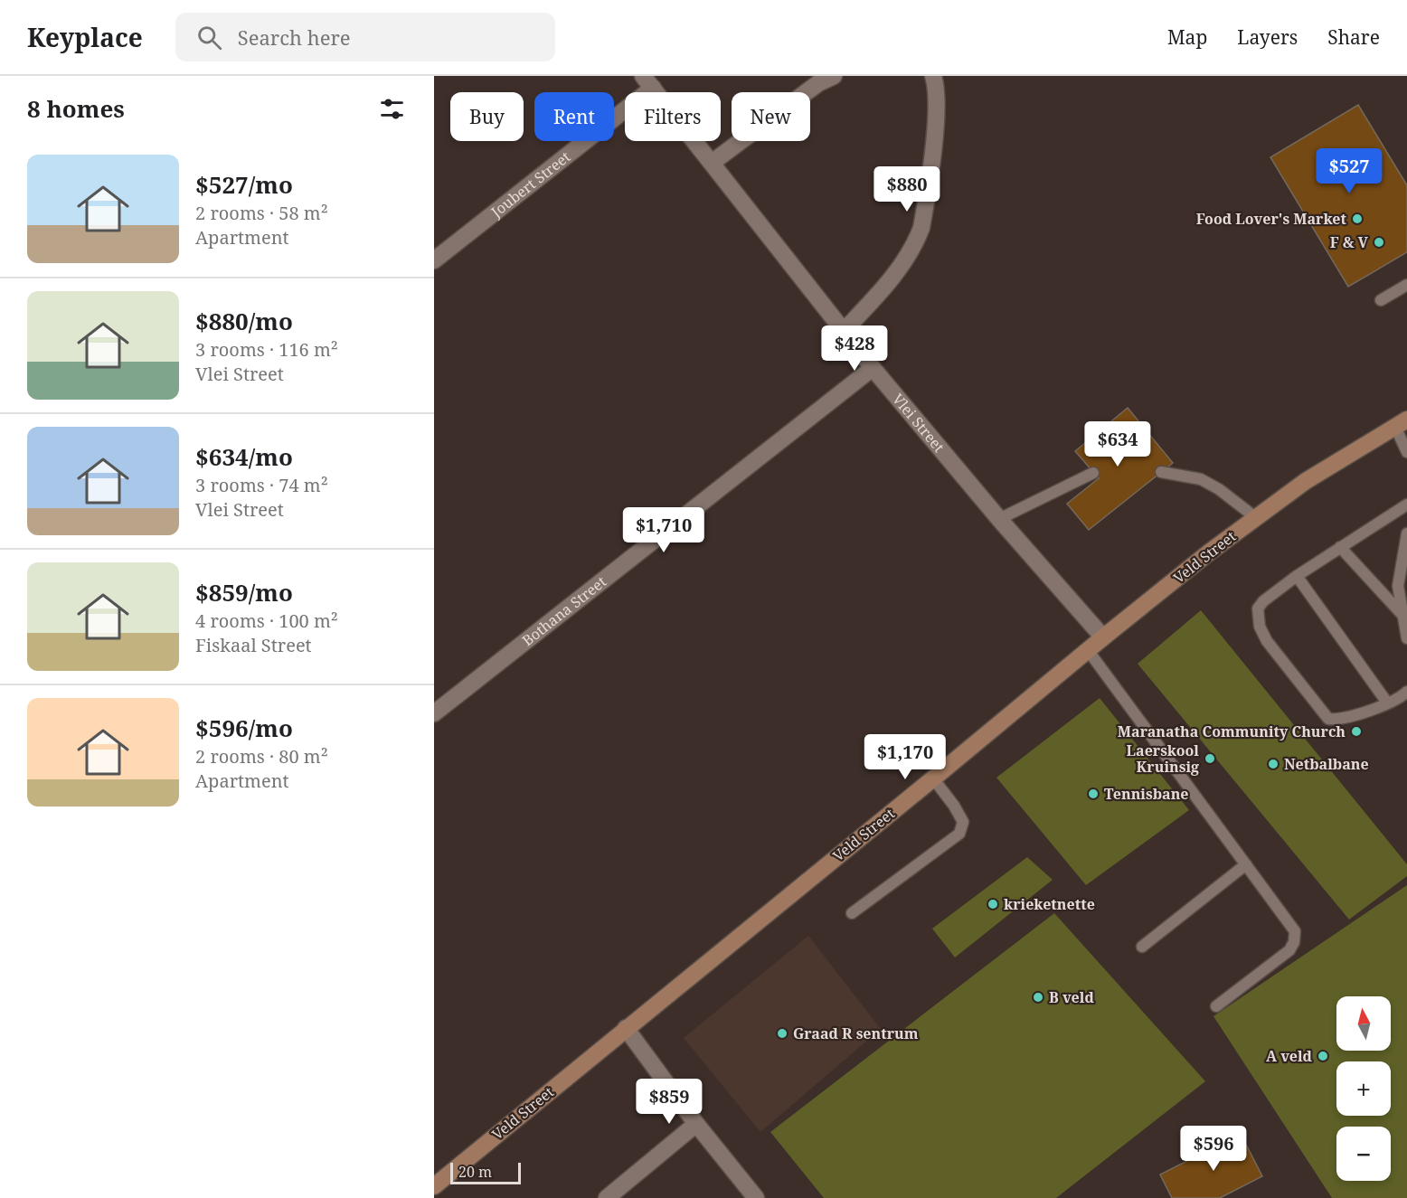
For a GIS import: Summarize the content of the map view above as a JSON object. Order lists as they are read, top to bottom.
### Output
{
  "streets": {
    "street": [
      "Joubert Street",
      "Vlei Street",
      "Veld Street",
      "Bothana Street"
    ]
  },
  "crossings": [
    ["Joubert Street", "Vlei Street"],
    ["Vlei Street", "Veld Street"],
    ["Vlei Street", "Bothana Street"]
  ],
  "places": [
    "Food Lover's Market",
    "F & V",
    "Maranatha Community Church",
    "Laerskool Kruinsig",
    "Netbalbane",
    "Tennisbane",
    "krieketnette",
    "B veld",
    "Graad R sentrum",
    "A veld"
  ],
  "scale_bar": "20 m",
  "north": "top",
  "page": {
    "header": "Keyplace",
    "search": "Search here",
    "nav": ["Map", "Layers", "Share"],
    "heading": "8 homes",
    "chip": [
      "Buy",
      "Rent",
      "Filters",
      "New"
    ],
    "list": [
      {
        "name": "$527/mo",
        "note": "2 rooms · 58 m² · Apartment"
      },
      {
        "name": "$880/mo",
        "note": "3 rooms · 116 m² · Vlei Street"
      },
      {
        "name": "$634/mo",
        "note": "3 rooms · 74 m² · Vlei Street"
      },
      {
        "name": "$859/mo",
        "note": "4 rooms · 100 m² · Fiskaal Street"
      },
      {
        "name": "$596/mo",
        "note": "2 rooms · 80 m² · Apartment"
      }
    ],
    "price": [
      "$527",
      "$880",
      "$428",
      "$634",
      "$1,710",
      "$1,170",
      "$859",
      "$596"
    ],
    "map_buttons": ["+", "−"],
    "scale": "20 m"
  }
}
